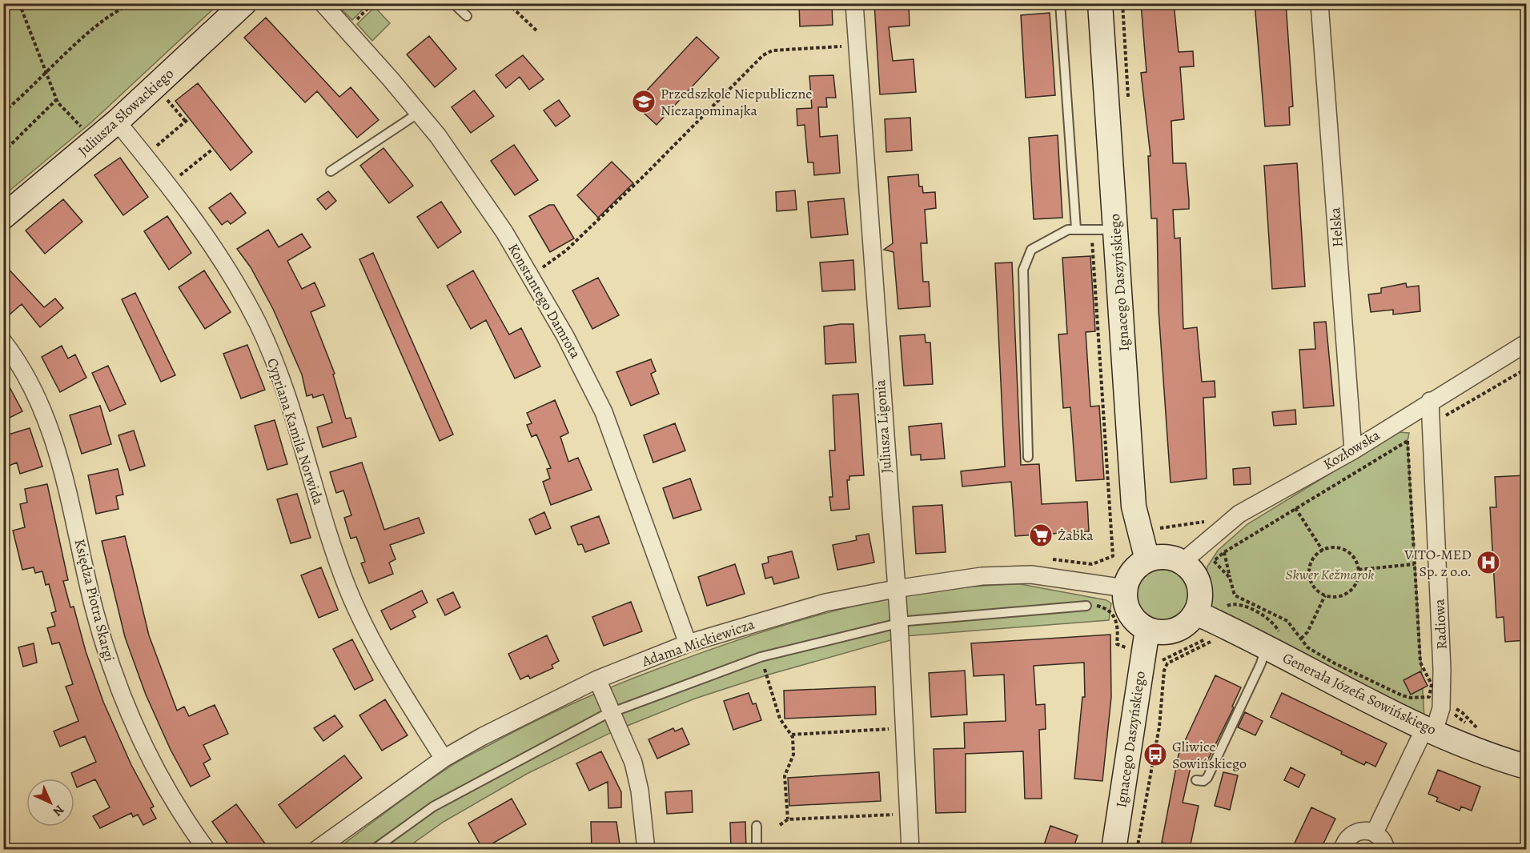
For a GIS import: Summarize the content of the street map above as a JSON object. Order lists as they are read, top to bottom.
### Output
{
  "streets": {
    "street": [
      "Juliusza Słowackiego",
      "Helska",
      "Ignacego Daszyńskiego",
      "Konstantego Damrota",
      "Juliusza Ligonia",
      "Cypriana Kamila Norwida",
      "Kozłowska",
      "Księdza Piotra Skargi",
      "Radiowa",
      "Adama Mickiewicza",
      "Generała Józefa Sowińskiego"
    ]
  },
  "crossings": [
    ["Juliusza Słowackiego", "Cypriana Kamila Norwida"],
    ["Helska", "Kozłowska"],
    ["Ignacego Daszyńskiego", "Kozłowska"],
    ["Ignacego Daszyńskiego", "Adama Mickiewicza"],
    ["Ignacego Daszyńskiego", "Generała Józefa Sowińskiego"],
    ["Konstantego Damrota", "Adama Mickiewicza"],
    ["Juliusza Ligonia", "Adama Mickiewicza"],
    ["Cypriana Kamila Norwida", "Adama Mickiewicza"],
    ["Kozłowska", "Radiowa"],
    ["Kozłowska", "Adama Mickiewicza"],
    ["Kozłowska", "Generała Józefa Sowińskiego"],
    ["Radiowa", "Generała Józefa Sowińskiego"],
    ["Adama Mickiewicza", "Generała Józefa Sowińskiego"]
  ],
  "parks": ["Skwer Kežmarok"],
  "places": {
    "school or university": ["Przedszkole Niepubliczne Niezapominajka"],
    "supermarket": ["Żabka"],
    "hospital": ["VITO-MED Sp. z o.o."],
    "bus stop": ["Gliwice Sowińskiego"]
  },
  "north": "bottom right"
}
